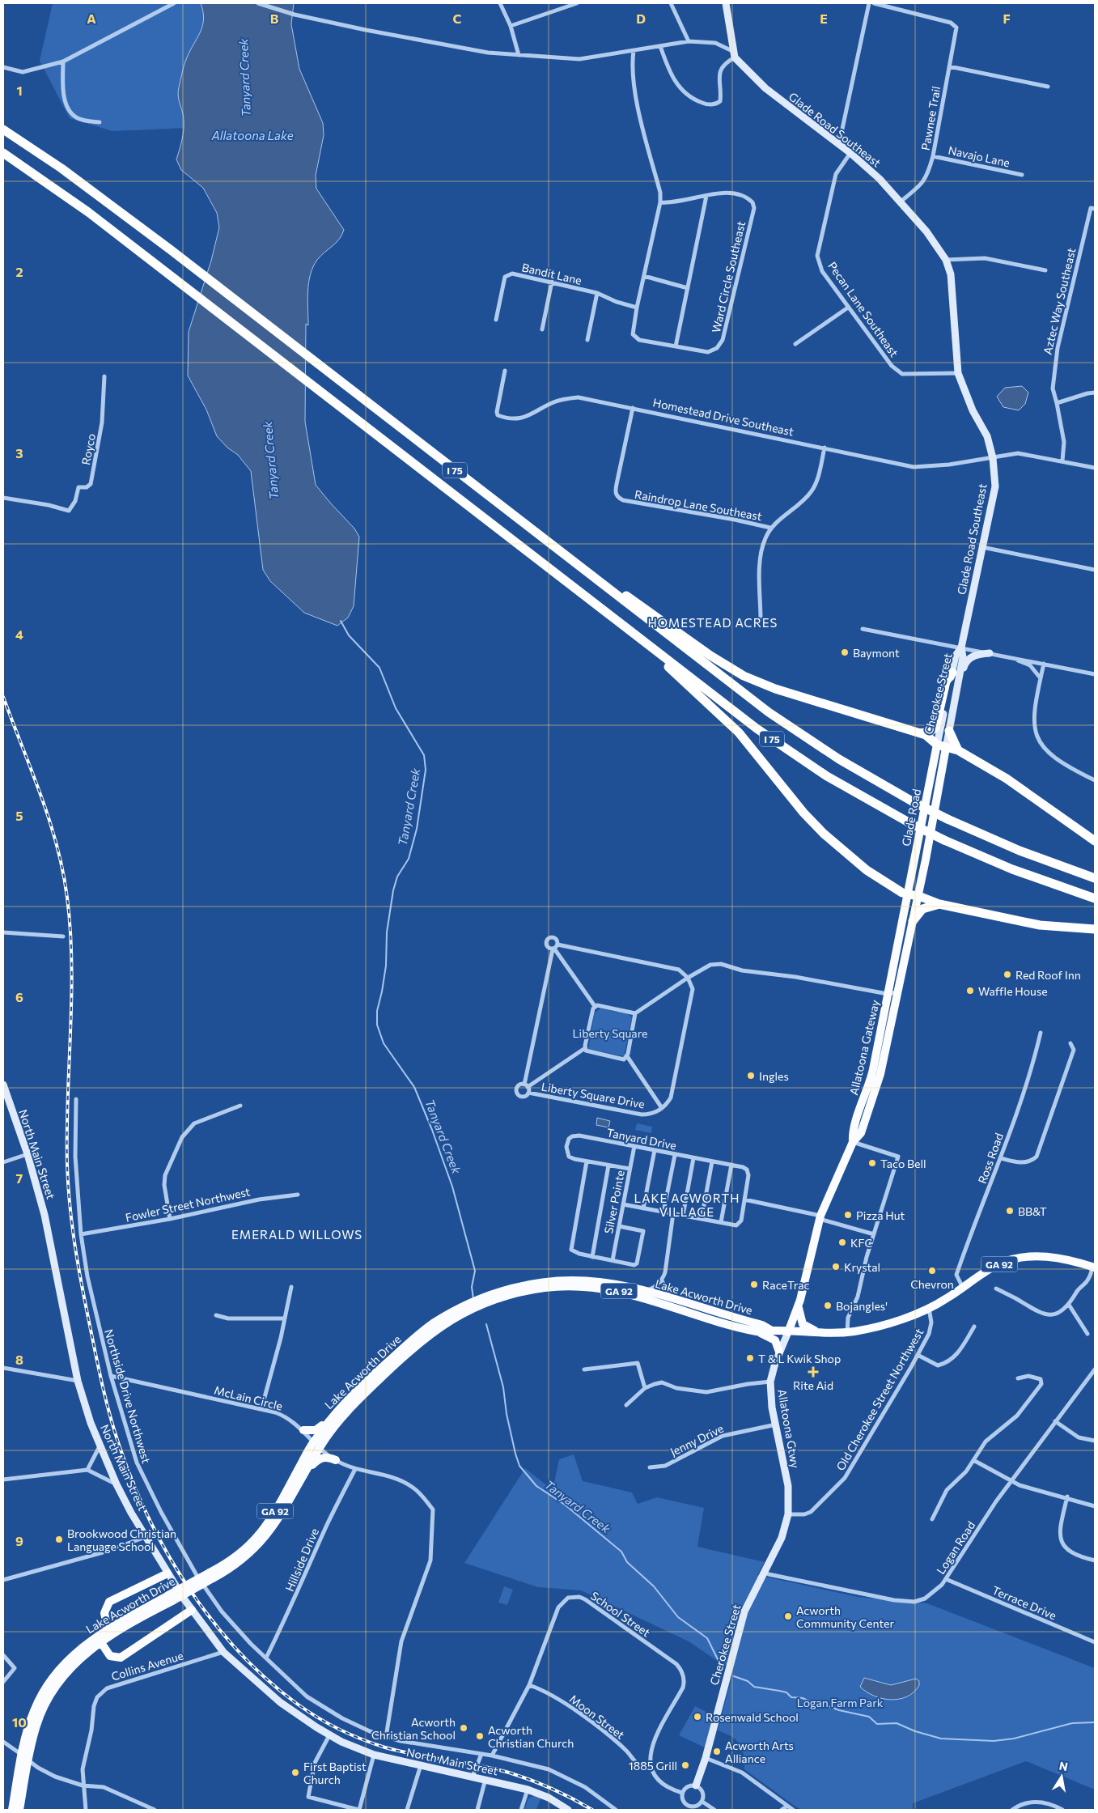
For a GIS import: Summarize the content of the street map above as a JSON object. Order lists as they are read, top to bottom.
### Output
{
  "streets": {
    "highway": ["I 75"],
    "main road": [
      "Glade Road Southeast",
      "Glade Road",
      "Allatoona Gateway",
      "GA 92",
      "Lake Acworth Drive",
      "Allatoona Gtwy"
    ],
    "street": [
      "Pawnee Trail",
      "Navajo Lane",
      "Bandit Lane",
      "Ward Circle Southeast",
      "Aztec Way Southeast",
      "Pecan Lane Southeast",
      "Homestead Drive Southeast",
      "Royco",
      "Raindrop Lane Southeast",
      "Cherokee Street",
      "Liberty Square Drive",
      "Tanyard Drive",
      "North Main Street",
      "Ross Road",
      "Silver Pointe",
      "Fowler Street Northwest",
      "Northside Drive Northwest",
      "McLain Circle",
      "Old Cherokee Street Northwest",
      "Jenny Drive",
      "Logan Road",
      "Hillside Drive",
      "Terrace Drive",
      "School Street",
      "Collins Avenue",
      "Moon Street"
    ]
  },
  "crossings": [
    ["Pawnee Trail", "Glade Road Southeast"],
    ["Pawnee Trail", "Navajo Lane"],
    ["Glade Road Southeast", "Pecan Lane Southeast"],
    ["Glade Road Southeast", "Homestead Drive Southeast"],
    ["Glade Road Southeast", "Cherokee Street"],
    ["Glade Road Southeast", "Glade Road"],
    ["Bandit Lane", "Ward Circle Southeast"],
    ["Aztec Way Southeast", "Homestead Drive Southeast"],
    ["Homestead Drive Southeast", "Raindrop Lane Southeast"],
    ["Cherokee Street", "Glade Road"],
    ["Cherokee Street", "Old Cherokee Street Northwest"],
    ["Cherokee Street", "Allatoona Gtwy"],
    ["Cherokee Street", "Logan Road"],
    ["Glade Road", "Allatoona Gateway"],
    ["Allatoona Gateway", "Allatoona Gtwy"],
    ["Tanyard Drive", "Silver Pointe"],
    ["North Main Street", "Collins Avenue"],
    ["Ross Road", "Lake Acworth Drive"],
    ["Fowler Street Northwest", "Northside Drive Northwest"],
    ["Lake Acworth Drive", "McLain Circle"],
    ["Lake Acworth Drive", "Old Cherokee Street Northwest"],
    ["Lake Acworth Drive", "Allatoona Gtwy"],
    ["Northside Drive Northwest", "McLain Circle"],
    ["Northside Drive Northwest", "Hillside Drive"],
    ["Northside Drive Northwest", "School Street"],
    ["McLain Circle", "Hillside Drive"],
    ["Old Cherokee Street Northwest", "Allatoona Gtwy"],
    ["Allatoona Gtwy", "Jenny Drive"],
    ["Logan Road", "Terrace Drive"],
    ["School Street", "Moon Street"]
  ],
  "districts": ["HOMESTEAD ACRES", "LAKE ACWORTH VILLAGE", "EMERALD WILLOWS"],
  "water": ["Tanyard Creek", "Allatoona Lake"],
  "parks": ["Liberty Square", "Logan Farm Park"],
  "places": {
    "other": [
      "Baymont",
      "Red Roof Inn",
      "Waffle House",
      "Ingles",
      "Taco Bell",
      "BB&T",
      "Pizza Hut",
      "KFC",
      "Krystal",
      "Chevron",
      "RaceTrac",
      "Bojangles'",
      "T & L Kwik Shop",
      "Brookwood Christian Language School",
      "Acworth Community Center",
      "Rosenwald School",
      "Acworth Christian School",
      "Acworth Christian Church",
      "Acworth Arts Alliance",
      "1885 Grill",
      "First Baptist Church"
    ],
    "health": ["Rite Aid"]
  },
  "north": "top",
  "grid": {
    "columns": [
      "A",
      "B",
      "C",
      "D",
      "E",
      "F"
    ],
    "rows": [
      "1",
      "2",
      "3",
      "4",
      "5",
      "6",
      "7",
      "8",
      "9",
      "10"
    ]
  }
}
